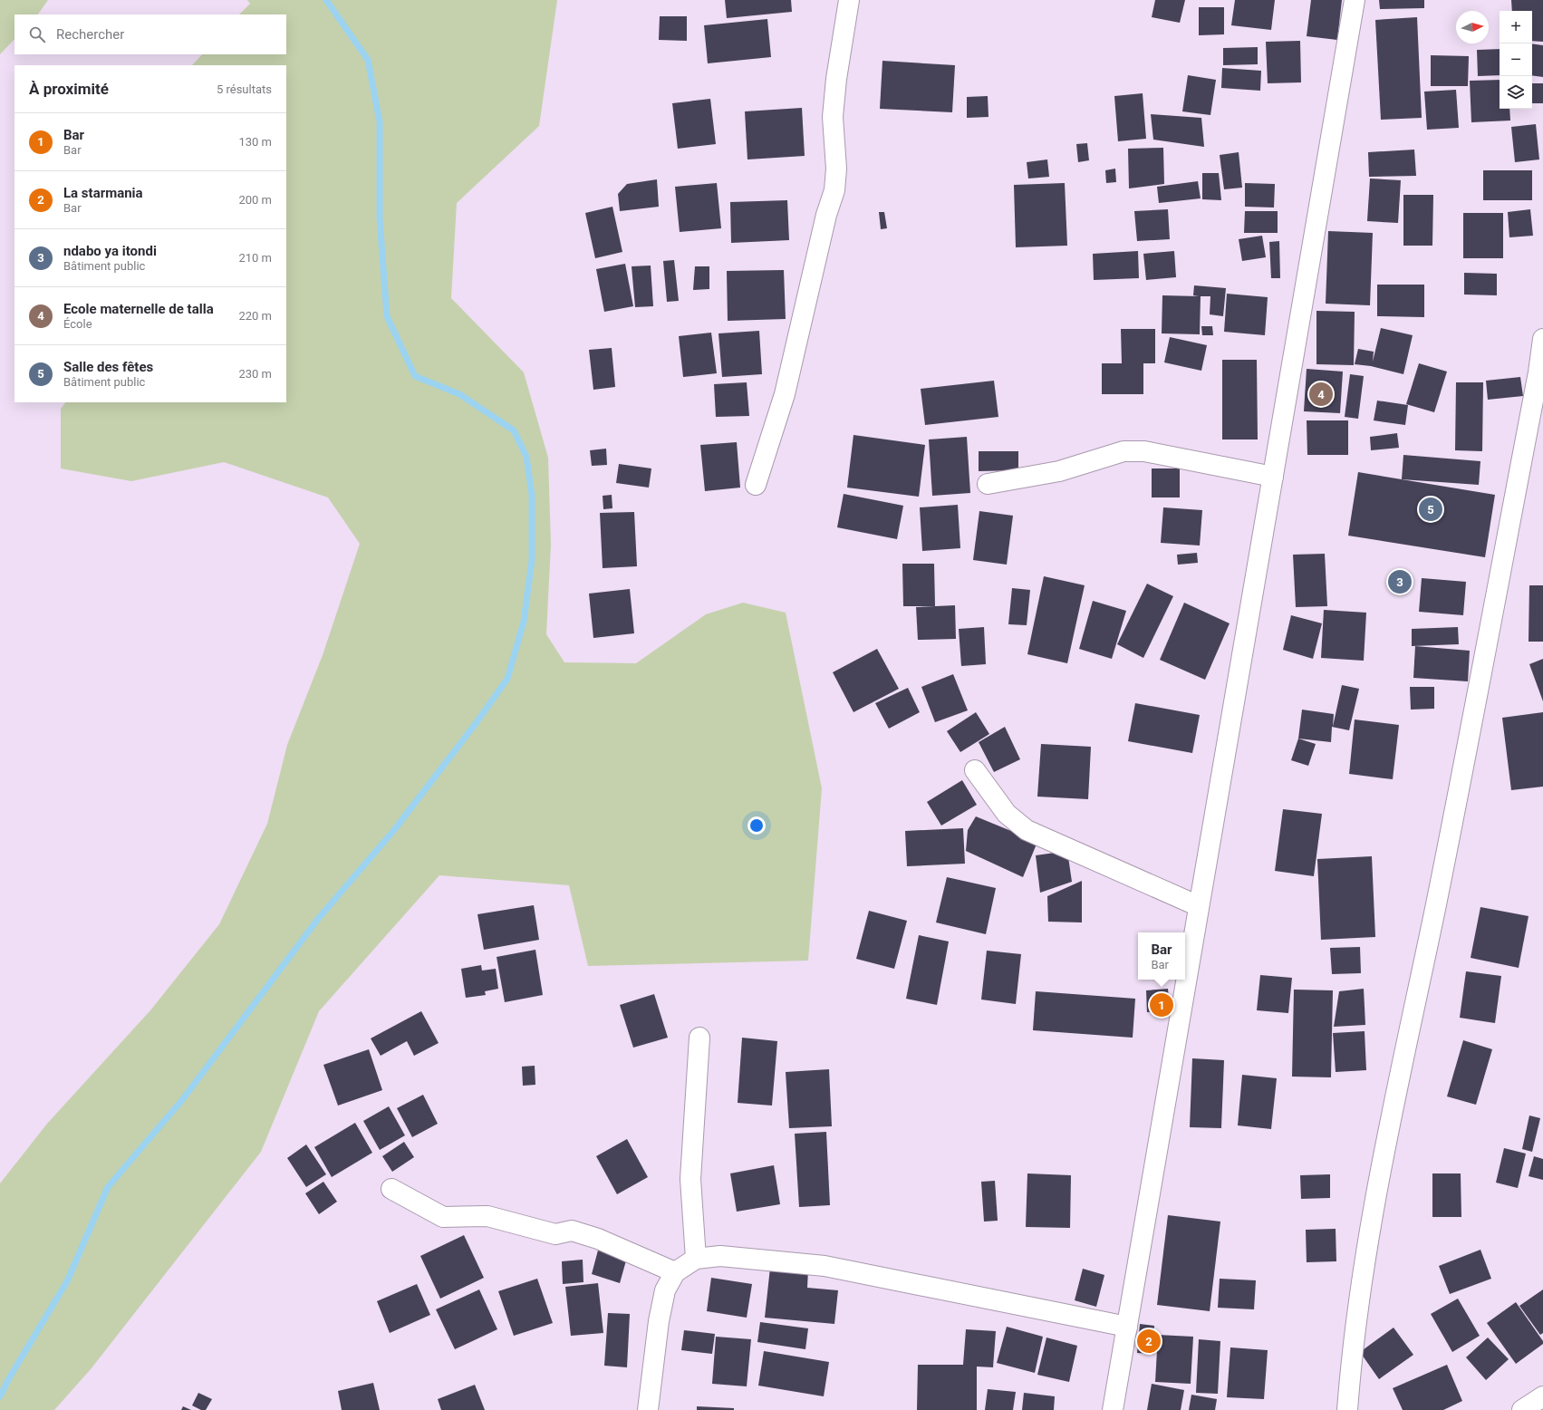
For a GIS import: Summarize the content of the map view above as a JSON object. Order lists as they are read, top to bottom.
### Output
{
  "north": "right",
  "page": {
    "map_buttons": ["+", "−"],
    "search": "Rechercher",
    "heading": ["À proximité", "5 résultats"],
    "list": [
      {
        "mark": "1",
        "name": "Bar",
        "note": "Bar",
        "value": "130 m"
      },
      {
        "mark": "2",
        "name": "La starmania",
        "note": "Bar",
        "value": "200 m"
      },
      {
        "mark": "3",
        "name": "ndabo ya itondi",
        "note": "Bâtiment public",
        "value": "210 m"
      },
      {
        "mark": "4",
        "name": "Ecole maternelle de talla",
        "note": "École",
        "value": "220 m"
      },
      {
        "mark": "5",
        "name": "Salle des fêtes",
        "note": "Bâtiment public",
        "value": "230 m"
      }
    ],
    "pins": [
      "4",
      "5",
      "3",
      "1",
      "2"
    ],
    "popup": ["Bar", "Bar"]
  }
}
